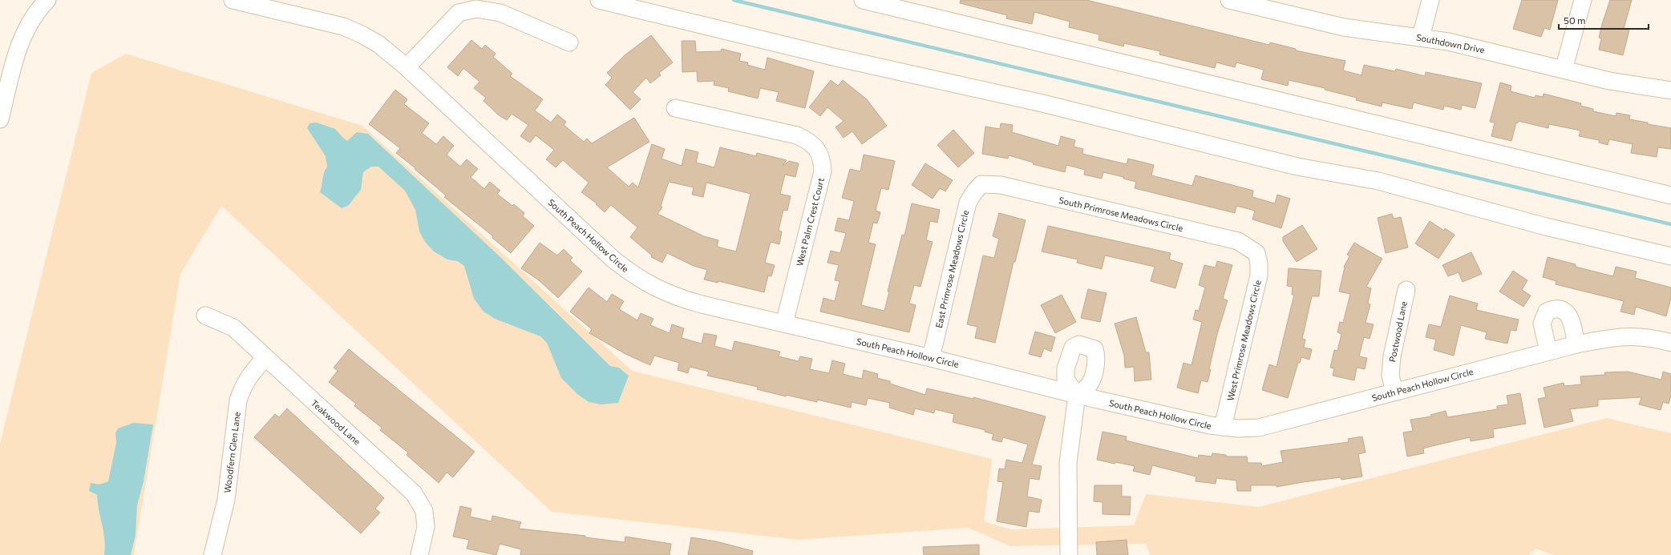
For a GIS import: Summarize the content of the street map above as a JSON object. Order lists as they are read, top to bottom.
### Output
{
  "streets": {
    "street": [
      "Southdown Drive",
      "South Primrose Meadows Circle",
      "West Palm Crest Court",
      "South Peach Hollow Circle",
      "East Primrose Meadows Circle",
      "Postwood Lane",
      "West Primrose Meadows Circle",
      "Teakwood Lane",
      "Woodfern Glen Lane"
    ]
  },
  "crossings": [
    ["South Primrose Meadows Circle", "East Primrose Meadows Circle"],
    ["South Primrose Meadows Circle", "West Primrose Meadows Circle"],
    ["West Palm Crest Court", "South Peach Hollow Circle"],
    ["South Peach Hollow Circle", "East Primrose Meadows Circle"],
    ["South Peach Hollow Circle", "Postwood Lane"],
    ["South Peach Hollow Circle", "West Primrose Meadows Circle"],
    ["Teakwood Lane", "Woodfern Glen Lane"]
  ],
  "scale_bar": "50 m"
}
